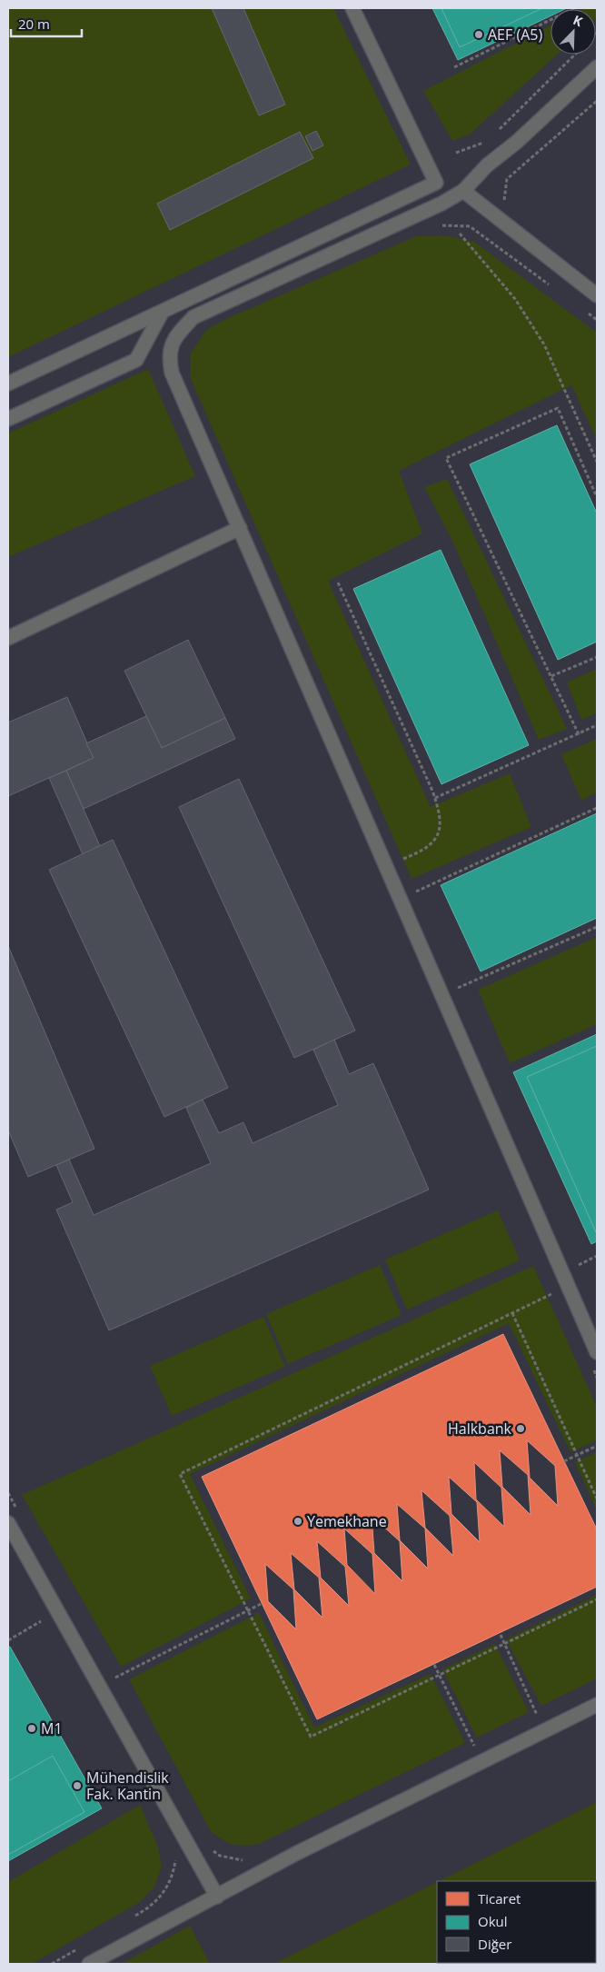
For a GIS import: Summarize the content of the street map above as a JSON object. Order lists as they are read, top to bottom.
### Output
{
  "places": [
    "AEF (A5)",
    "Halkbank",
    "Yemekhane",
    "M1",
    "Mühendislik Fak. Kantin"
  ],
  "legend": ["Ticaret", "Okul", "Diğer"],
  "scale_bar": "20 m",
  "north": "top right"
}
